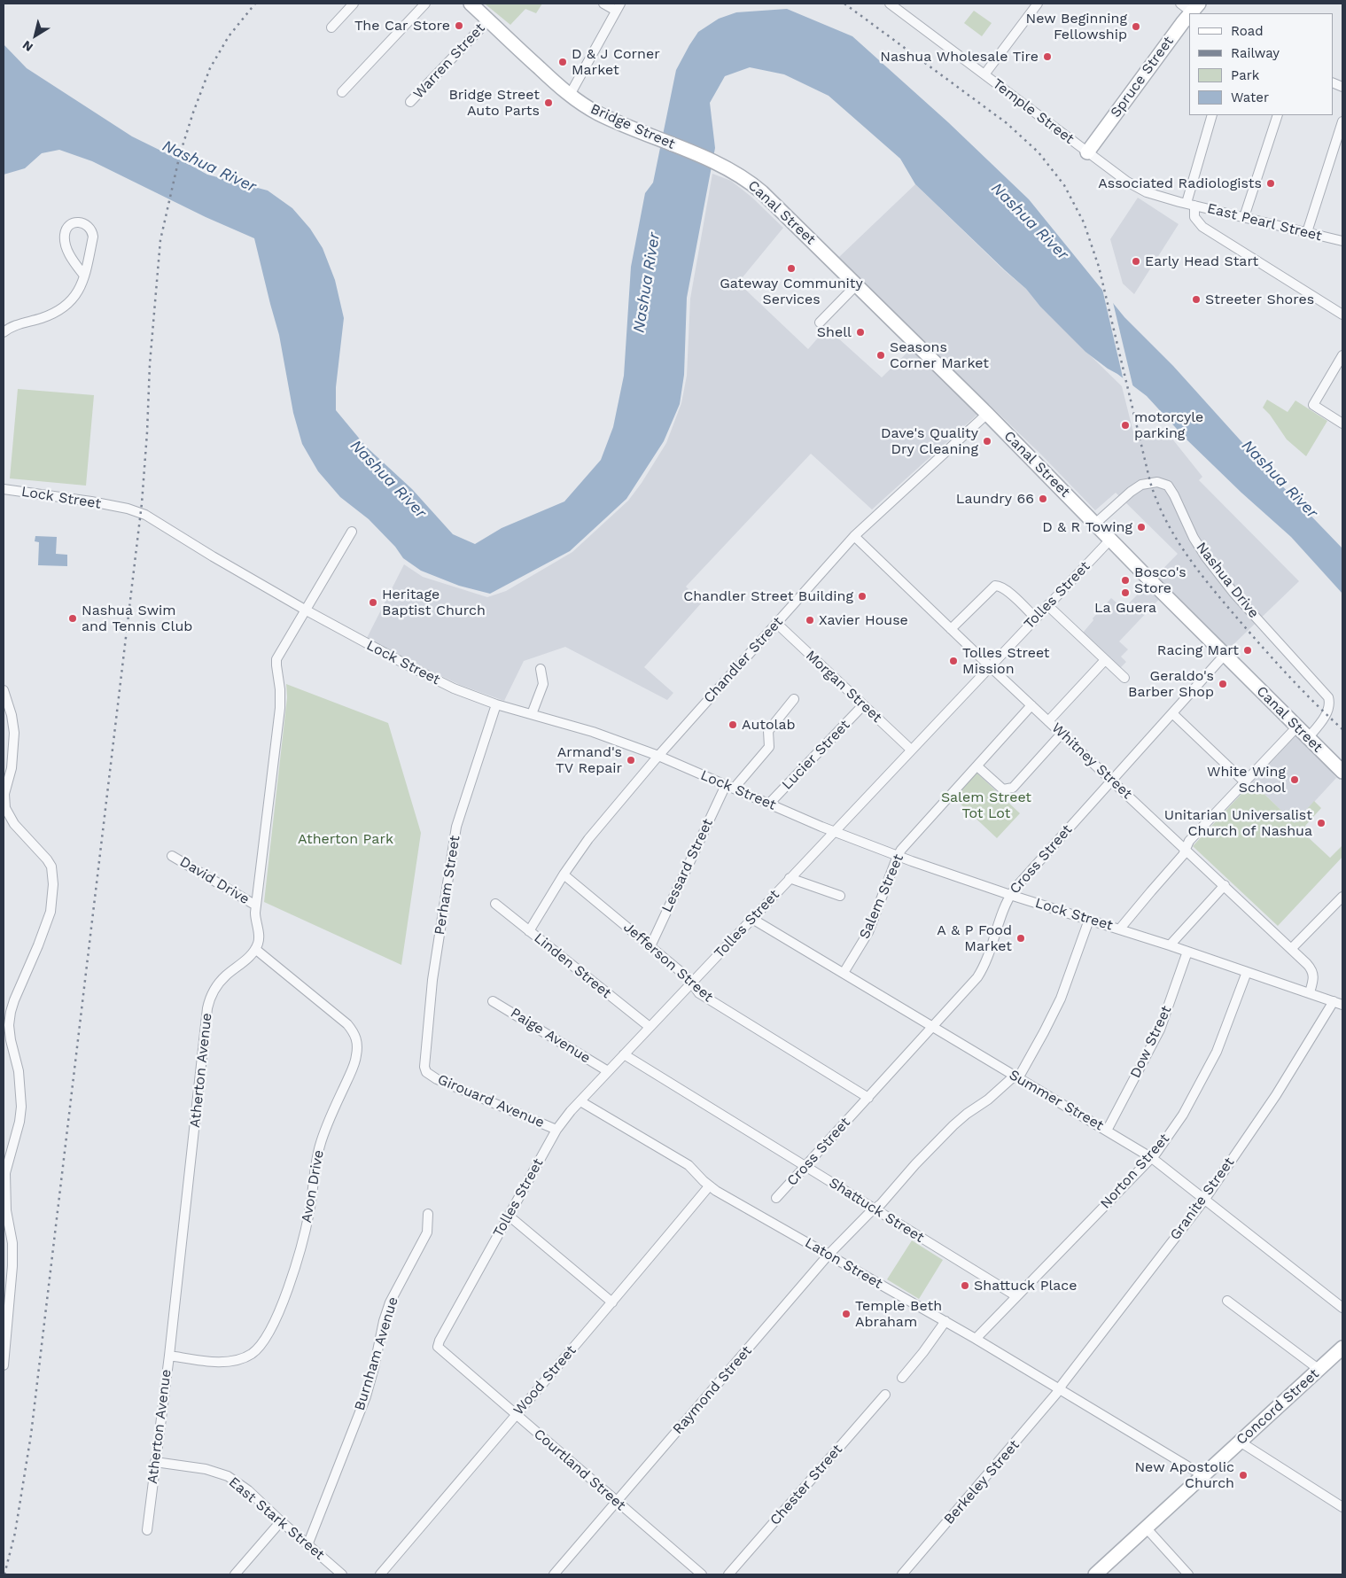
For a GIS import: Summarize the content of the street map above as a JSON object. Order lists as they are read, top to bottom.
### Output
{
  "streets": {
    "street": [
      "Warren Street",
      "Spruce Street",
      "Temple Street",
      "Bridge Street",
      "Canal Street",
      "East Pearl Street",
      "Lock Street",
      "Nashua Drive",
      "Tolles Street",
      "Chandler Street",
      "Morgan Street",
      "Lucier Street",
      "Whitney Street",
      "Cross Street",
      "Lessard Street",
      "David Drive",
      "Perham Street",
      "Salem Street",
      "Jefferson Street",
      "Linden Street",
      "Paige Avenue",
      "Dow Street",
      "Atherton Avenue",
      "Summer Street",
      "Girouard Avenue",
      "Norton Street",
      "Avon Drive",
      "Granite Street",
      "Shattuck Street",
      "Laton Street",
      "Burnham Avenue",
      "Wood Street",
      "Raymond Street",
      "Concord Street",
      "Courtland Street",
      "Berkeley Street",
      "Chester Street",
      "East Stark Street"
    ]
  },
  "crossings": [
    ["Warren Street", "Bridge Street"],
    ["Spruce Street", "Temple Street"],
    ["Temple Street", "East Pearl Street"],
    ["Bridge Street", "Canal Street"],
    ["Canal Street", "Nashua Drive"],
    ["Canal Street", "Tolles Street"],
    ["Canal Street", "Chandler Street"],
    ["Canal Street", "Cross Street"],
    ["Lock Street", "Tolles Street"],
    ["Lock Street", "Chandler Street"],
    ["Lock Street", "Lucier Street"],
    ["Lock Street", "Whitney Street"],
    ["Lock Street", "Cross Street"],
    ["Lock Street", "Lessard Street"],
    ["Lock Street", "Perham Street"],
    ["Lock Street", "Salem Street"],
    ["Lock Street", "Dow Street"],
    ["Lock Street", "Norton Street"],
    ["Lock Street", "Granite Street"],
    ["Lock Street", "Raymond Street"],
    ["Tolles Street", "Morgan Street"],
    ["Tolles Street", "Whitney Street"],
    ["Tolles Street", "Jefferson Street"],
    ["Tolles Street", "Linden Street"],
    ["Tolles Street", "Paige Avenue"],
    ["Tolles Street", "Summer Street"],
    ["Tolles Street", "Girouard Avenue"],
    ["Tolles Street", "Shattuck Street"],
    ["Tolles Street", "Laton Street"],
    ["Tolles Street", "Courtland Street"],
    ["Chandler Street", "Morgan Street"],
    ["Chandler Street", "Whitney Street"],
    ["Chandler Street", "Jefferson Street"],
    ["Chandler Street", "Linden Street"],
    ["Morgan Street", "Lucier Street"],
    ["Whitney Street", "Cross Street"],
    ["Whitney Street", "Salem Street"],
    ["Cross Street", "Jefferson Street"],
    ["Cross Street", "Summer Street"],
    ["Cross Street", "Shattuck Street"],
    ["Lessard Street", "Jefferson Street"],
    ["Perham Street", "Girouard Avenue"],
    ["Salem Street", "Summer Street"],
    ["Dow Street", "Summer Street"],
    ["Atherton Avenue", "Avon Drive"],
    ["Atherton Avenue", "East Stark Street"],
    ["Summer Street", "Norton Street"],
    ["Summer Street", "Granite Street"],
    ["Summer Street", "Raymond Street"],
    ["Norton Street", "Shattuck Street"],
    ["Norton Street", "Laton Street"],
    ["Granite Street", "Laton Street"],
    ["Granite Street", "Berkeley Street"],
    ["Shattuck Street", "Raymond Street"],
    ["Laton Street", "Wood Street"],
    ["Laton Street", "Raymond Street"],
    ["Laton Street", "Concord Street"],
    ["Laton Street", "Berkeley Street"],
    ["Burnham Avenue", "East Stark Street"],
    ["Wood Street", "Courtland Street"],
    ["Raymond Street", "Courtland Street"]
  ],
  "water": ["Nashua River"],
  "parks": ["Salem Street Tot Lot", "Atherton Park"],
  "places": [
    "The Car Store",
    "New Beginning Fellowship",
    "Nashua Wholesale Tire",
    "D & J Corner Market",
    "Bridge Street Auto Parts",
    "Associated Radiologists",
    "Early Head Start",
    "Gateway Community Services",
    "Streeter Shores",
    "Shell",
    "Seasons Corner Market",
    "motorcyle parking",
    "Dave's Quality Dry Cleaning",
    "Laundry 66",
    "D & R Towing",
    "Bosco's Store",
    "La Guera",
    "Chandler Street Building",
    "Heritage Baptist Church",
    "Nashua Swim and Tennis Club",
    "Xavier House",
    "Racing Mart",
    "Tolles Street Mission",
    "Geraldo's Barber Shop",
    "Autolab",
    "Armand's TV Repair",
    "White Wing School",
    "Unitarian Universalist Church of Nashua",
    "A & P Food Market",
    "Shattuck Place",
    "Temple Beth Abraham",
    "New Apostolic Church"
  ],
  "legend": [
    "Road",
    "Railway",
    "Park",
    "Water"
  ],
  "north": "bottom left"
}
